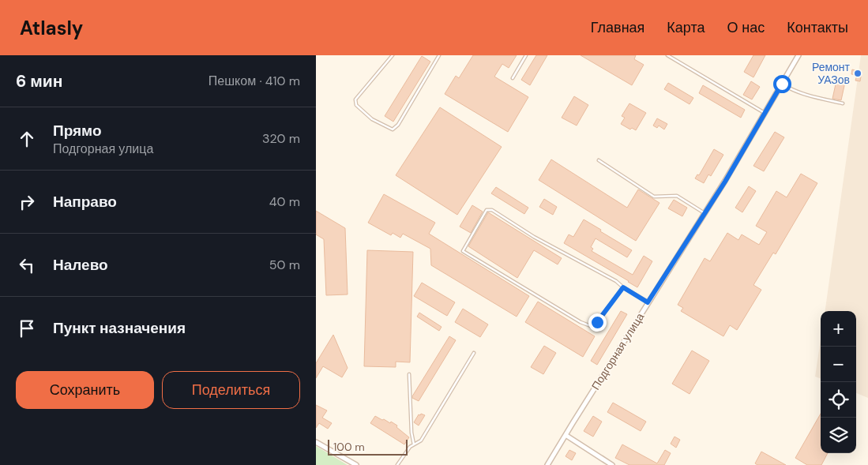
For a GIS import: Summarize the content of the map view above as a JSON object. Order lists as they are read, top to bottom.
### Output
{
  "streets": {
    "street": ["Подгорная улица"]
  },
  "places": ["Ремонт УАЗов"],
  "scale_bar": "100 m",
  "page": {
    "header": "Atlasly",
    "nav": [
      "Главная",
      "Карта",
      "О нас",
      "Контакты"
    ],
    "heading": ["6 мин", "Пешком · 410 m"],
    "list": [
      ["Прямо", "Подгорная улица", "320 m"],
      ["Направо", "40 m"],
      ["Налево", "50 m"],
      "Пункт назначения"
    ],
    "map_buttons": ["+", "−"],
    "buttons": ["Сохранить", "Поделиться"],
    "scale": "100 m"
  }
}
